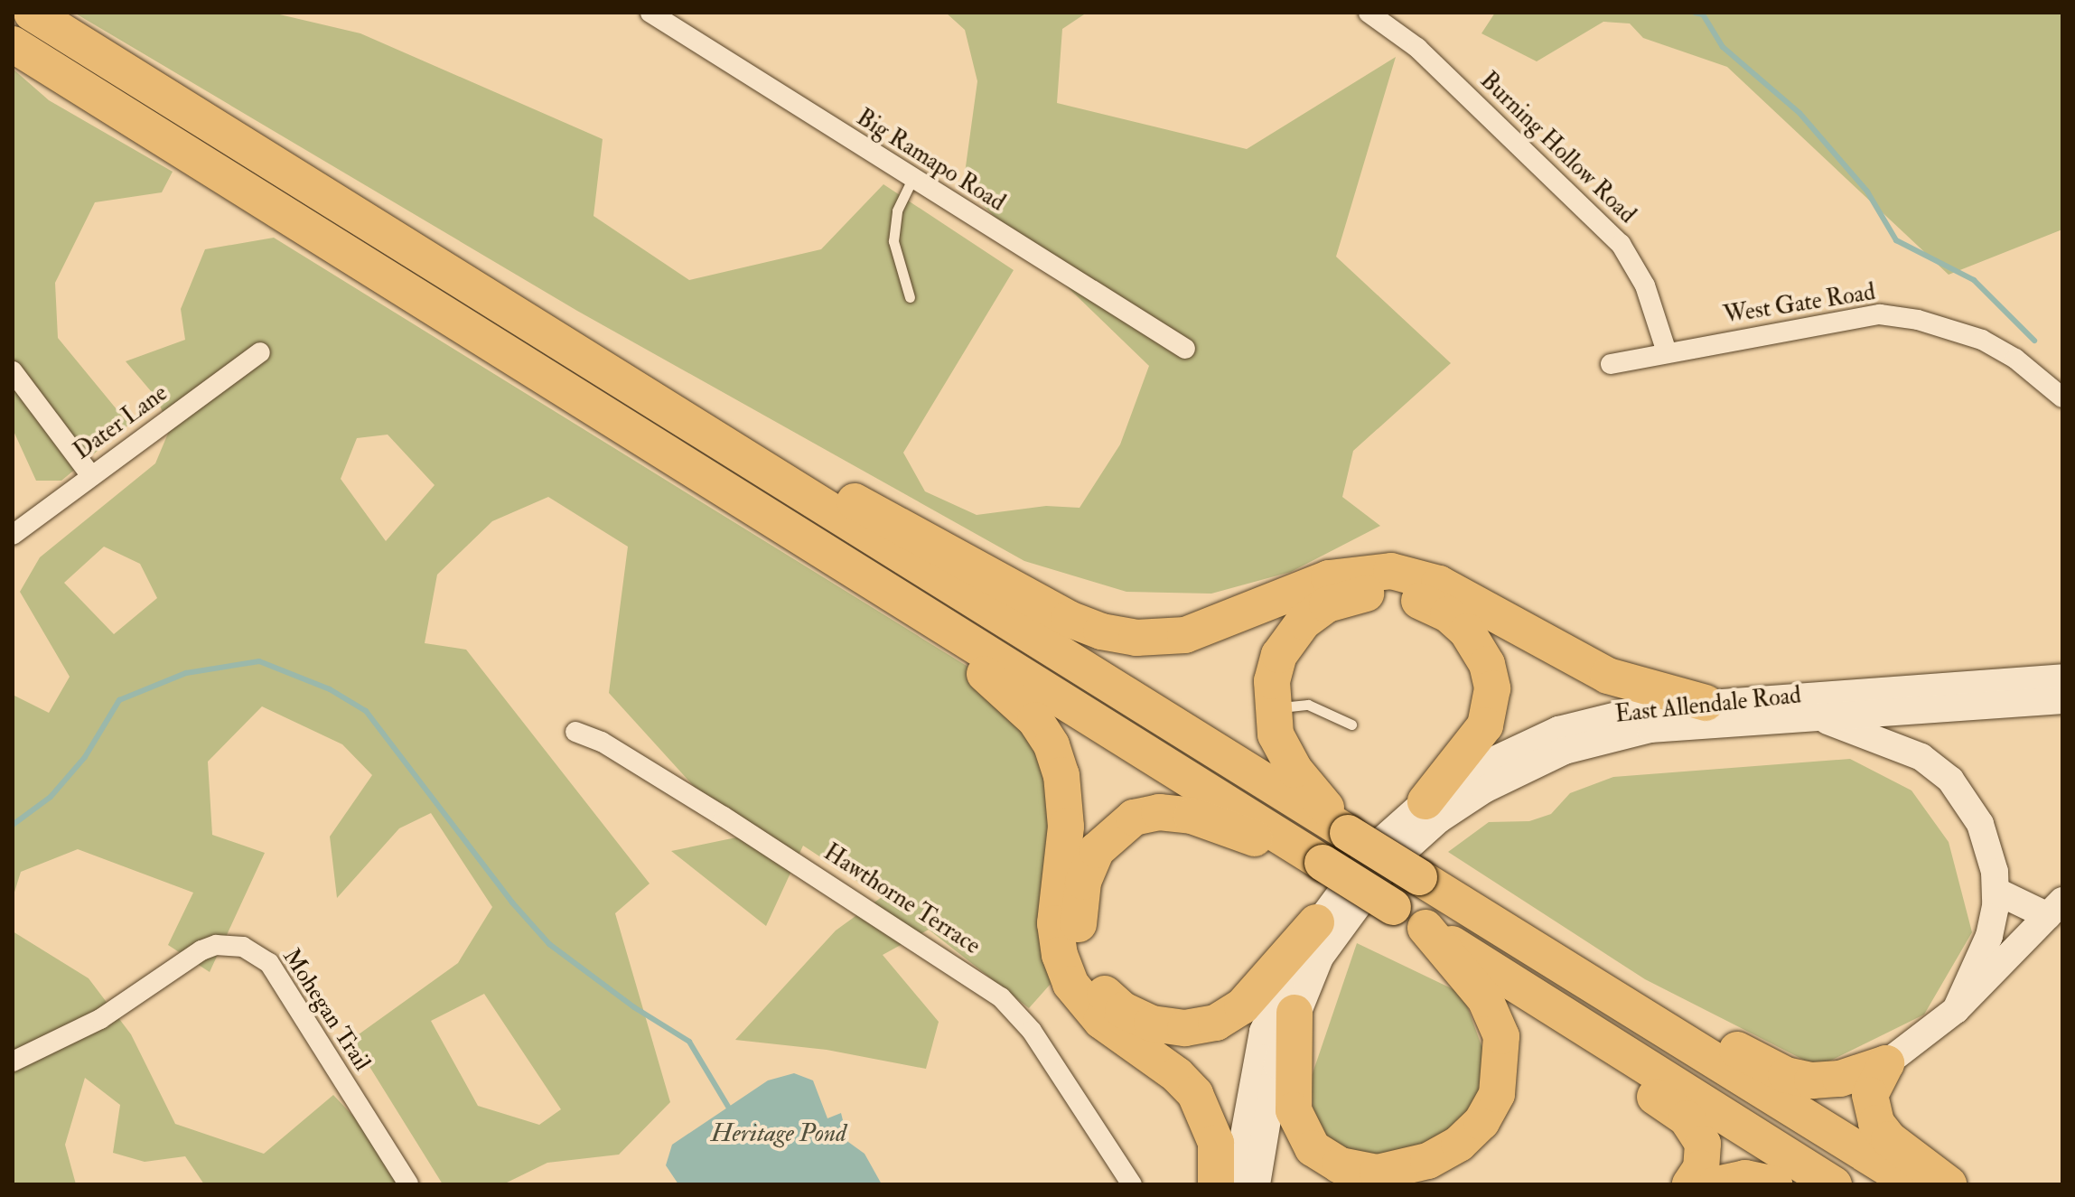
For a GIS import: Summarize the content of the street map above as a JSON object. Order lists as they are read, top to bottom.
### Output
{
  "streets": {
    "main road": ["East Allendale Road"],
    "street": [
      "Burning Hollow Road",
      "Big Ramapo Road",
      "West Gate Road",
      "Dater Lane",
      "Hawthorne Terrace",
      "Mohegan Trail"
    ]
  },
  "crossings": [
    ["Burning Hollow Road", "West Gate Road"]
  ],
  "water": ["Heritage Pond"]
}
